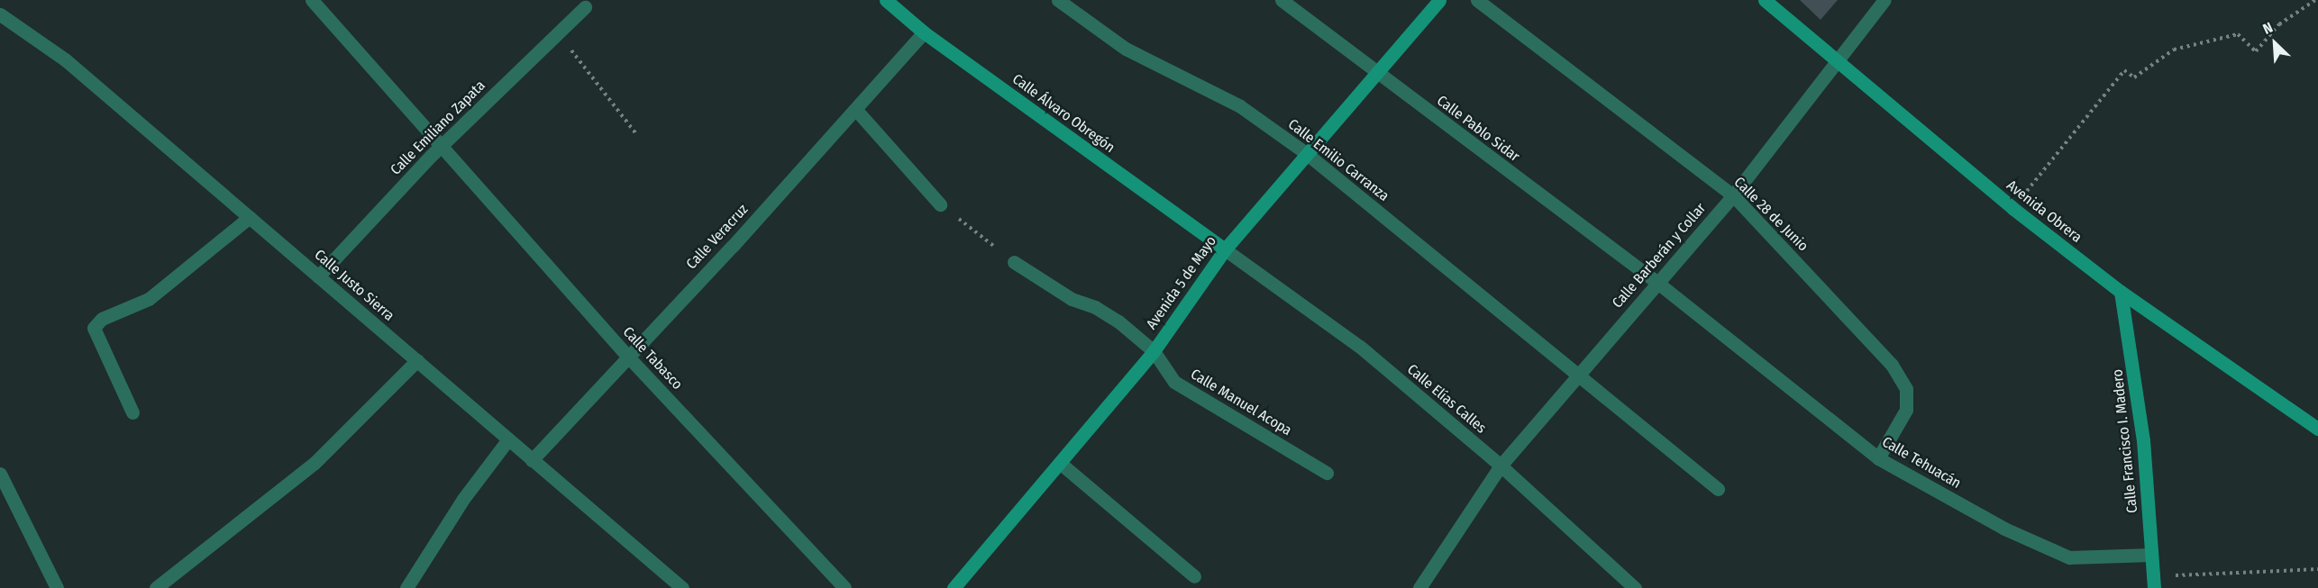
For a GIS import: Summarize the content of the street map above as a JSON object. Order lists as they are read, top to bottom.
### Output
{
  "streets": {
    "street": [
      "Calle Álvaro Obregón",
      "Calle Emiliano Zapata",
      "Calle Pablo Sidar",
      "Calle Emilio Carranza",
      "Avenida Obrera",
      "Calle 28 de Junio",
      "Calle Veracruz",
      "Calle Barberán y Collar",
      "Avenida 5 de Mayo",
      "Calle Justo Sierra",
      "Calle Tabasco",
      "Calle Elías Calles",
      "Calle Manuel Acopa",
      "Calle Francisco I. Madero",
      "Calle Tehuacán"
    ]
  },
  "crossings": [
    ["Calle Álvaro Obregón", "Calle Veracruz"],
    ["Calle Álvaro Obregón", "Avenida 5 de Mayo"],
    ["Calle Álvaro Obregón", "Calle Elías Calles"],
    ["Calle Emiliano Zapata", "Calle Justo Sierra"],
    ["Calle Emiliano Zapata", "Calle Tabasco"],
    ["Calle Pablo Sidar", "Calle Barberán y Collar"],
    ["Calle Pablo Sidar", "Avenida 5 de Mayo"],
    ["Calle Pablo Sidar", "Calle Tehuacán"],
    ["Calle Emilio Carranza", "Calle Barberán y Collar"],
    ["Calle Emilio Carranza", "Avenida 5 de Mayo"],
    ["Avenida Obrera", "Calle Barberán y Collar"],
    ["Avenida Obrera", "Calle Francisco I. Madero"],
    ["Calle 28 de Junio", "Calle Barberán y Collar"],
    ["Calle 28 de Junio", "Calle Tehuacán"],
    ["Calle Veracruz", "Calle Justo Sierra"],
    ["Calle Veracruz", "Calle Tabasco"],
    ["Calle Barberán y Collar", "Calle Elías Calles"],
    ["Calle Barberán y Collar", "Calle Tehuacán"],
    ["Avenida 5 de Mayo", "Calle Elías Calles"],
    ["Avenida 5 de Mayo", "Calle Manuel Acopa"],
    ["Calle Francisco I. Madero", "Calle Tehuacán"]
  ],
  "north": "top left"
}
